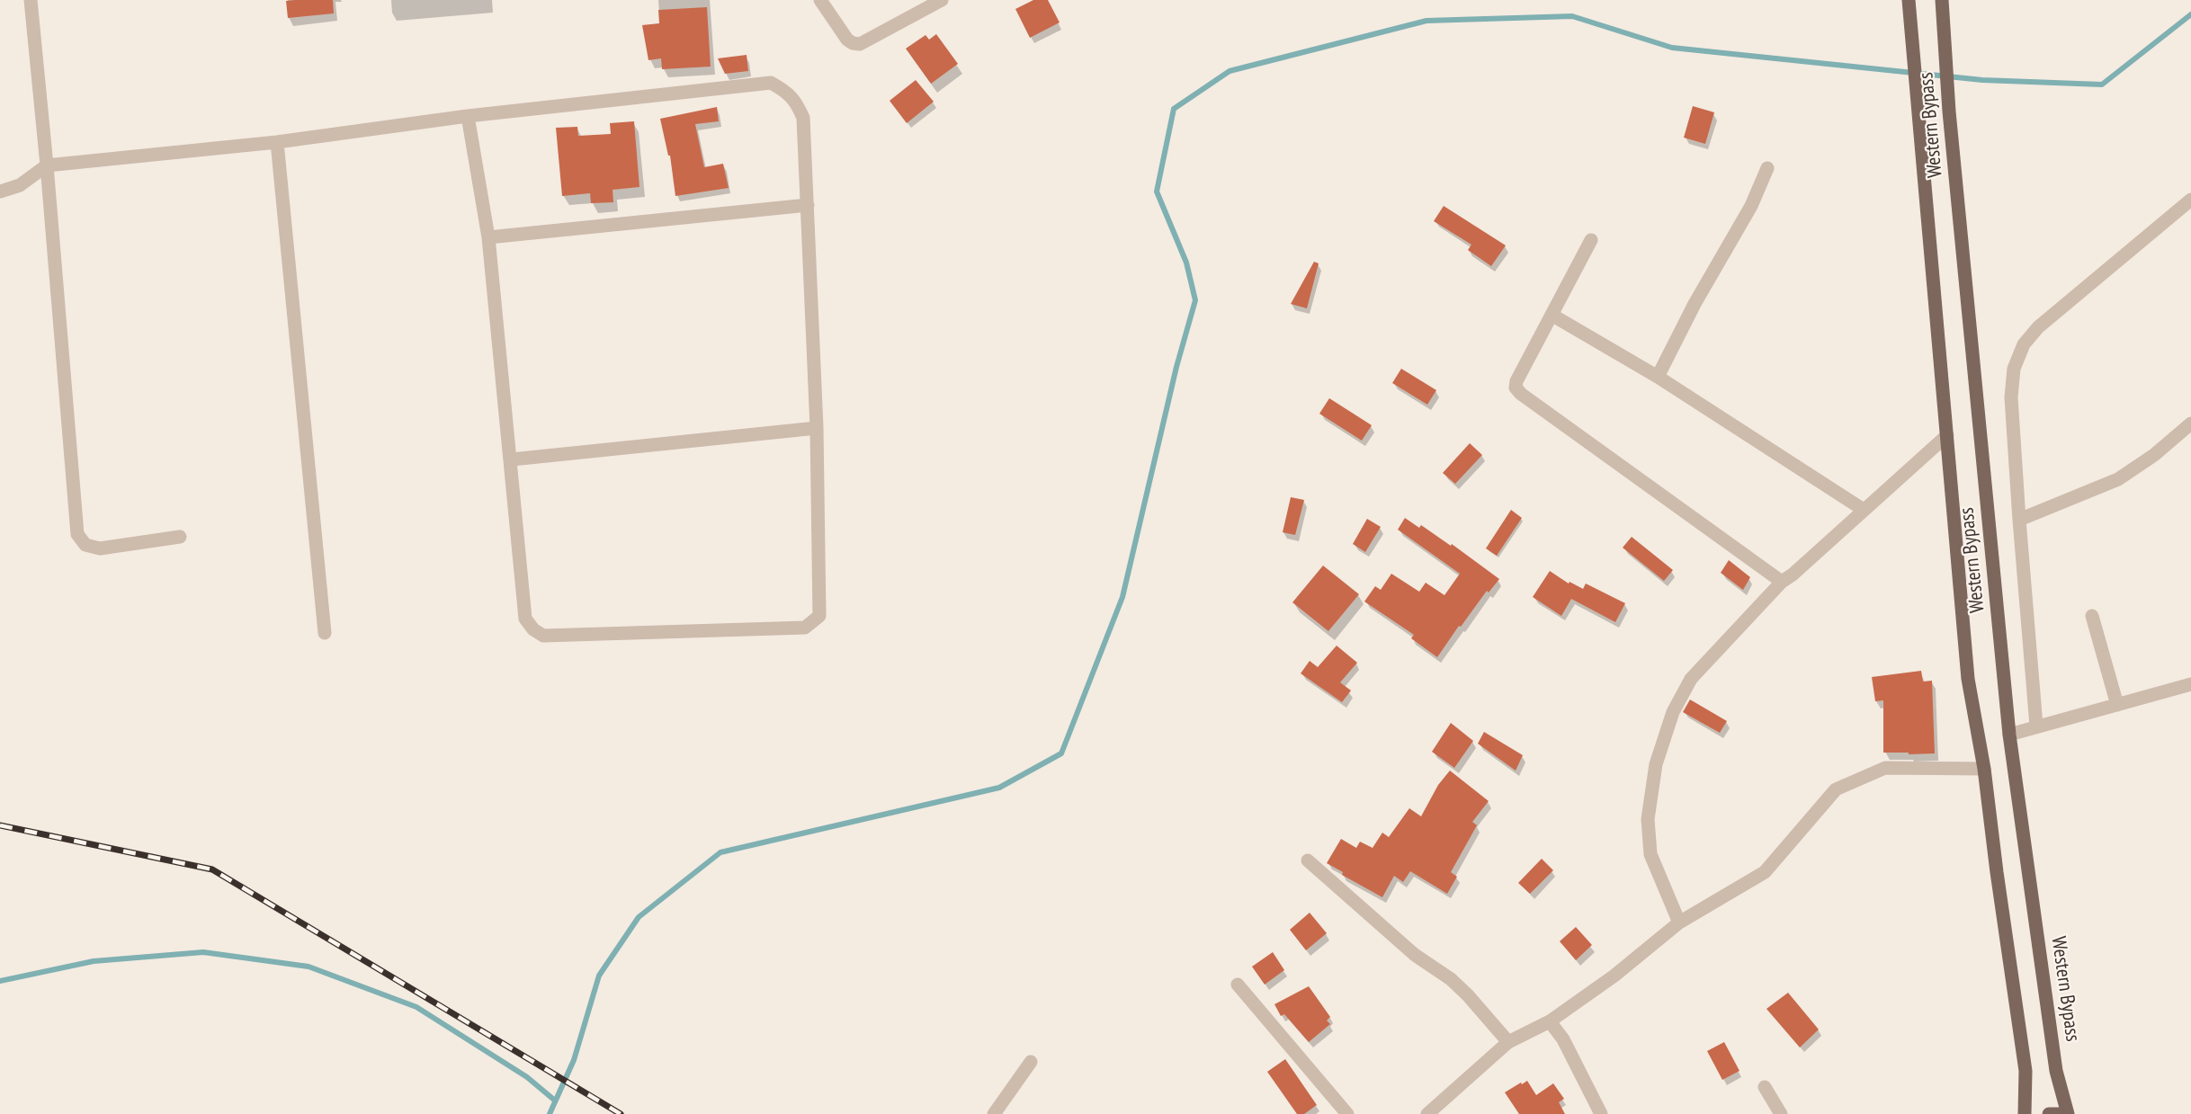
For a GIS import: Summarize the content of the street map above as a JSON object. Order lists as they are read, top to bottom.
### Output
{
  "streets": {
    "main road": ["Western Bypass"]
  }
}
